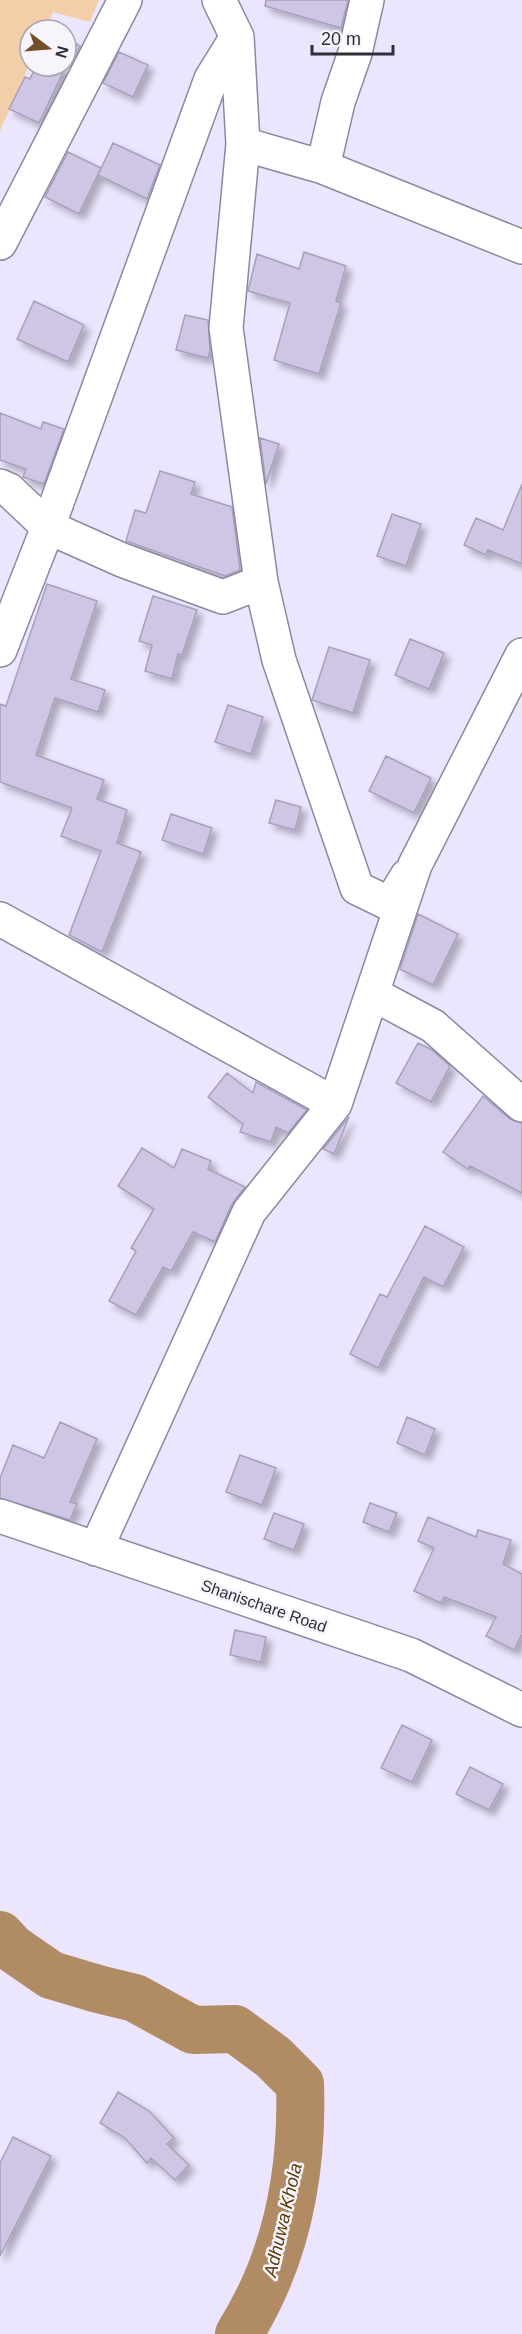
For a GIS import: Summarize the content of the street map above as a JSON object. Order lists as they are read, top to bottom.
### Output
{
  "streets": {
    "street": ["Shanischare Road"]
  },
  "water": ["Adhuwa Khola"],
  "scale_bar": "20 m",
  "north": "right"
}
